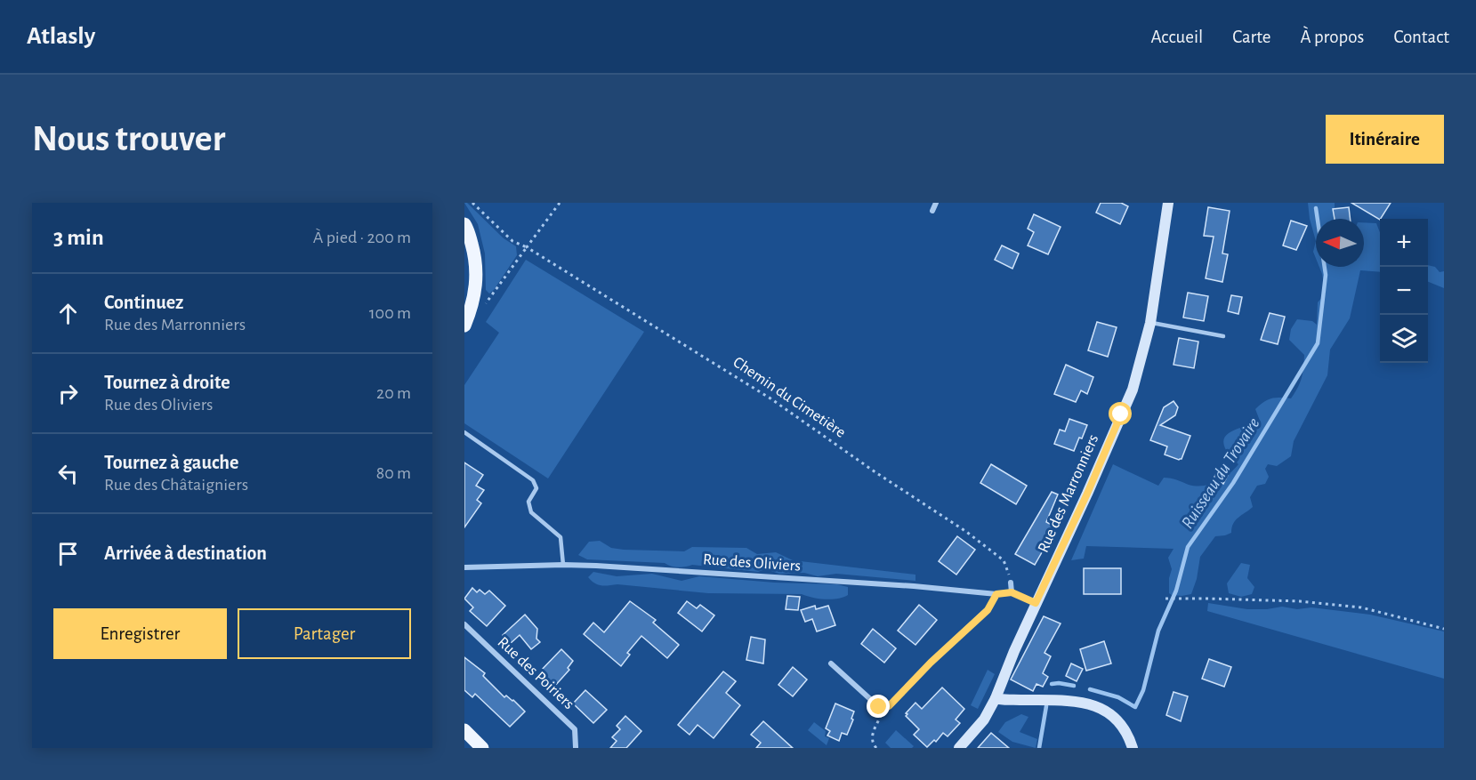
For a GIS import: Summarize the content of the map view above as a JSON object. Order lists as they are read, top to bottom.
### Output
{
  "streets": {
    "street": ["Rue des Marronniers", "Rue des Oliviers", "Rue des Poiriers"],
    "path": ["Chemin du Cimetière"]
  },
  "water": ["Ruisseau du Trovaire"],
  "north": "left",
  "page": {
    "header": "Atlasly",
    "nav": [
      "Accueil",
      "Carte",
      "À propos",
      "Contact"
    ],
    "buttons": [
      "Itinéraire",
      ["Enregistrer", "Partager"]
    ],
    "title": "Nous trouver",
    "heading": ["3 min", "À pied · 200 m"],
    "map_buttons": ["+", "−"],
    "list": [
      ["Continuez", "Rue des Marronniers", "100 m"],
      ["Tournez à droite", "Rue des Oliviers", "20 m"],
      ["Tournez à gauche", "Rue des Châtaigniers", "80 m"],
      "Arrivée à destination"
    ]
  }
}
